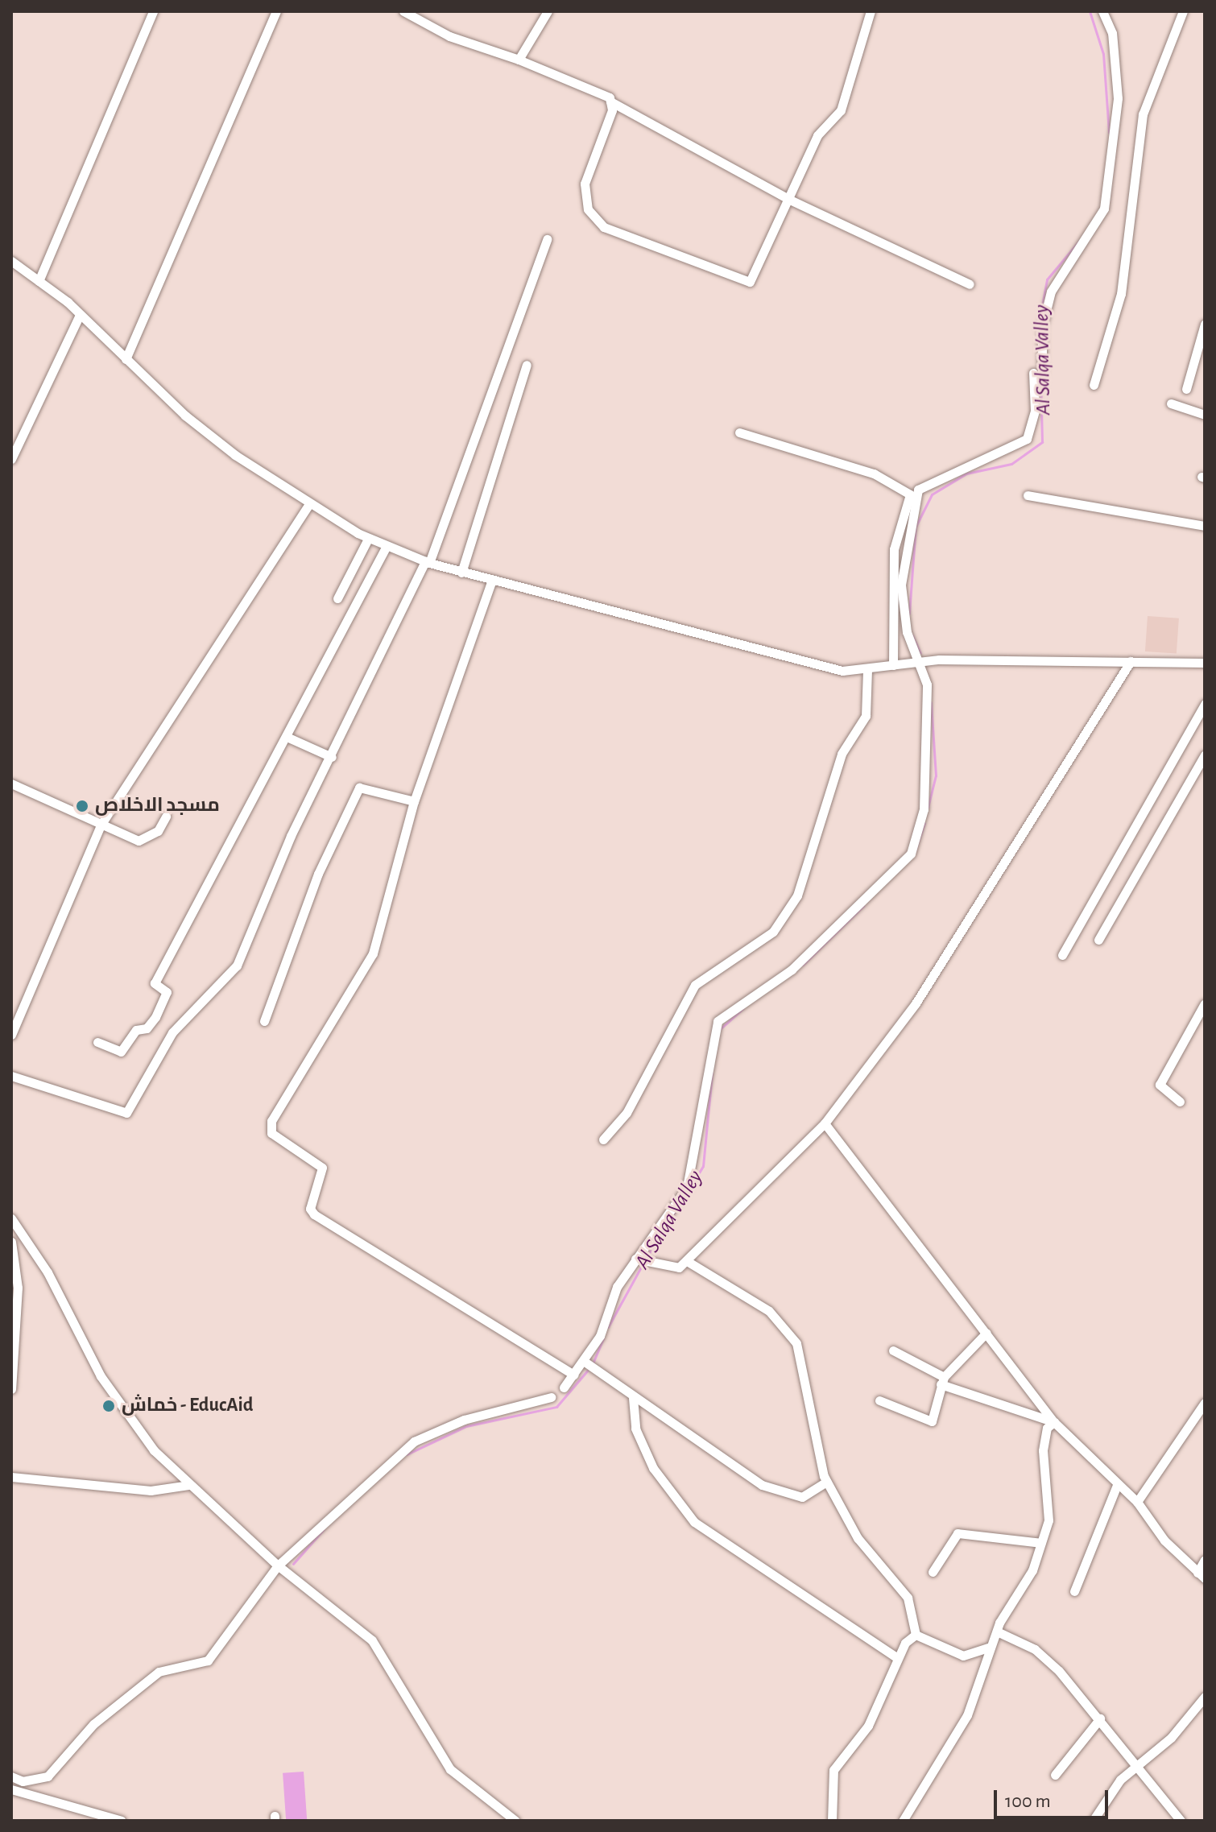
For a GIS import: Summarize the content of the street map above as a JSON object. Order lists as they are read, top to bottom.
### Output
{
  "water": ["Al Salqa Valley"],
  "places": ["مسجد الاخلاص", "خماش - EducAid"],
  "scale_bar": "100 m"
}
